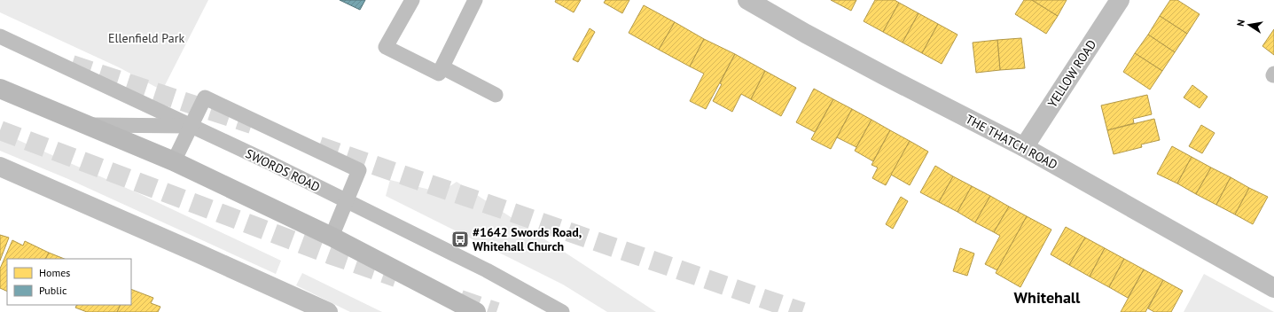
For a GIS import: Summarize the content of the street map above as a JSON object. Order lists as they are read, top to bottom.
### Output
{
  "streets": {
    "street": ["YELLOW ROAD", "THE THATCH ROAD"],
    "lane": ["SWORDS ROAD"]
  },
  "crossings": [
    ["YELLOW ROAD", "THE THATCH ROAD"]
  ],
  "districts": ["Whitehall"],
  "parks": ["Ellenfield Park"],
  "places": {
    "bus stop": ["#1642 Swords Road, Whitehall Church"]
  },
  "legend": ["Homes", "Public"],
  "north": "left"
}
